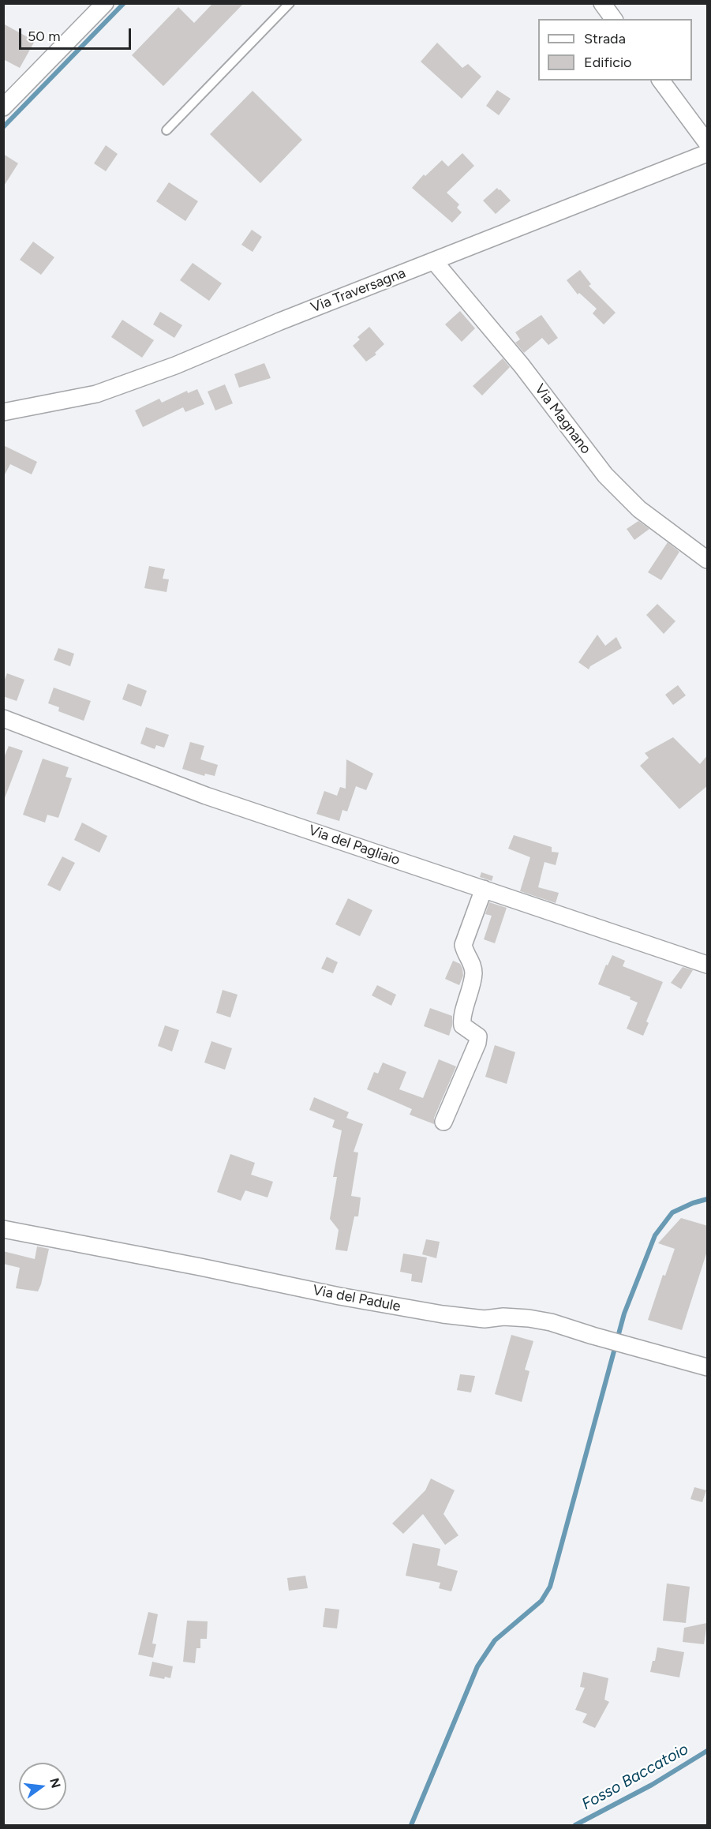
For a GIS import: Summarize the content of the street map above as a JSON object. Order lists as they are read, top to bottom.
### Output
{
  "streets": {
    "street": [
      "Via Traversagna",
      "Via Magnano",
      "Via del Pagliaio",
      "Via del Padule"
    ]
  },
  "crossings": [
    ["Via Traversagna", "Via Magnano"]
  ],
  "water": ["Fosso Baccatoio"],
  "legend": ["Strada", "Edificio"],
  "scale_bar": "50 m",
  "north": "right"
}
